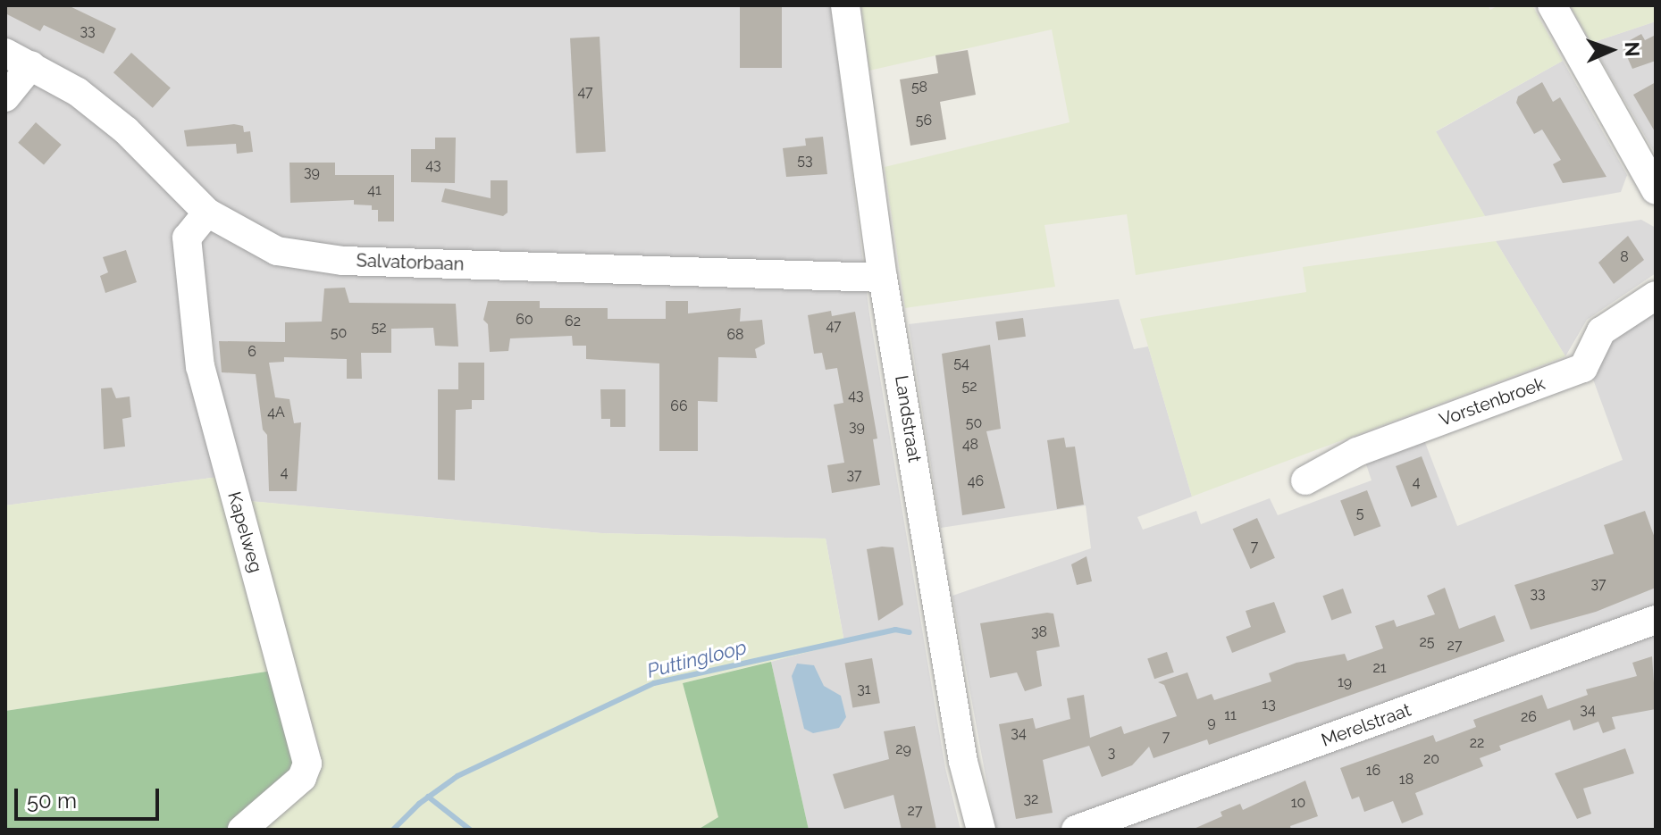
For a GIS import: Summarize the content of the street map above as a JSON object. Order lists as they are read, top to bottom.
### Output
{
  "streets": {
    "street": [
      "Salvatorbaan",
      "Vorstenbroek",
      "Landstraat",
      "Kapelweg",
      "Merelstraat"
    ]
  },
  "crossings": [
    ["Salvatorbaan", "Landstraat"],
    ["Salvatorbaan", "Kapelweg"]
  ],
  "water": ["Puttingloop"],
  "house_numbers": [
    "33",
    "58",
    "47",
    "56",
    "53",
    "43",
    "39",
    "41",
    "8",
    "60",
    "62",
    "47",
    "52",
    "50",
    "68",
    "6",
    "54",
    "52",
    "43",
    "66",
    "4A",
    "50",
    "39",
    "48",
    "4",
    "37",
    "46",
    "4",
    "5",
    "7",
    "37",
    "33",
    "38",
    "25",
    "27",
    "21",
    "19",
    "31",
    "13",
    "34",
    "11",
    "26",
    "9",
    "34",
    "7",
    "22",
    "29",
    "3",
    "20",
    "16",
    "18",
    "32",
    "10",
    "27"
  ],
  "scale_bar": "50 m",
  "north": "right"
}
